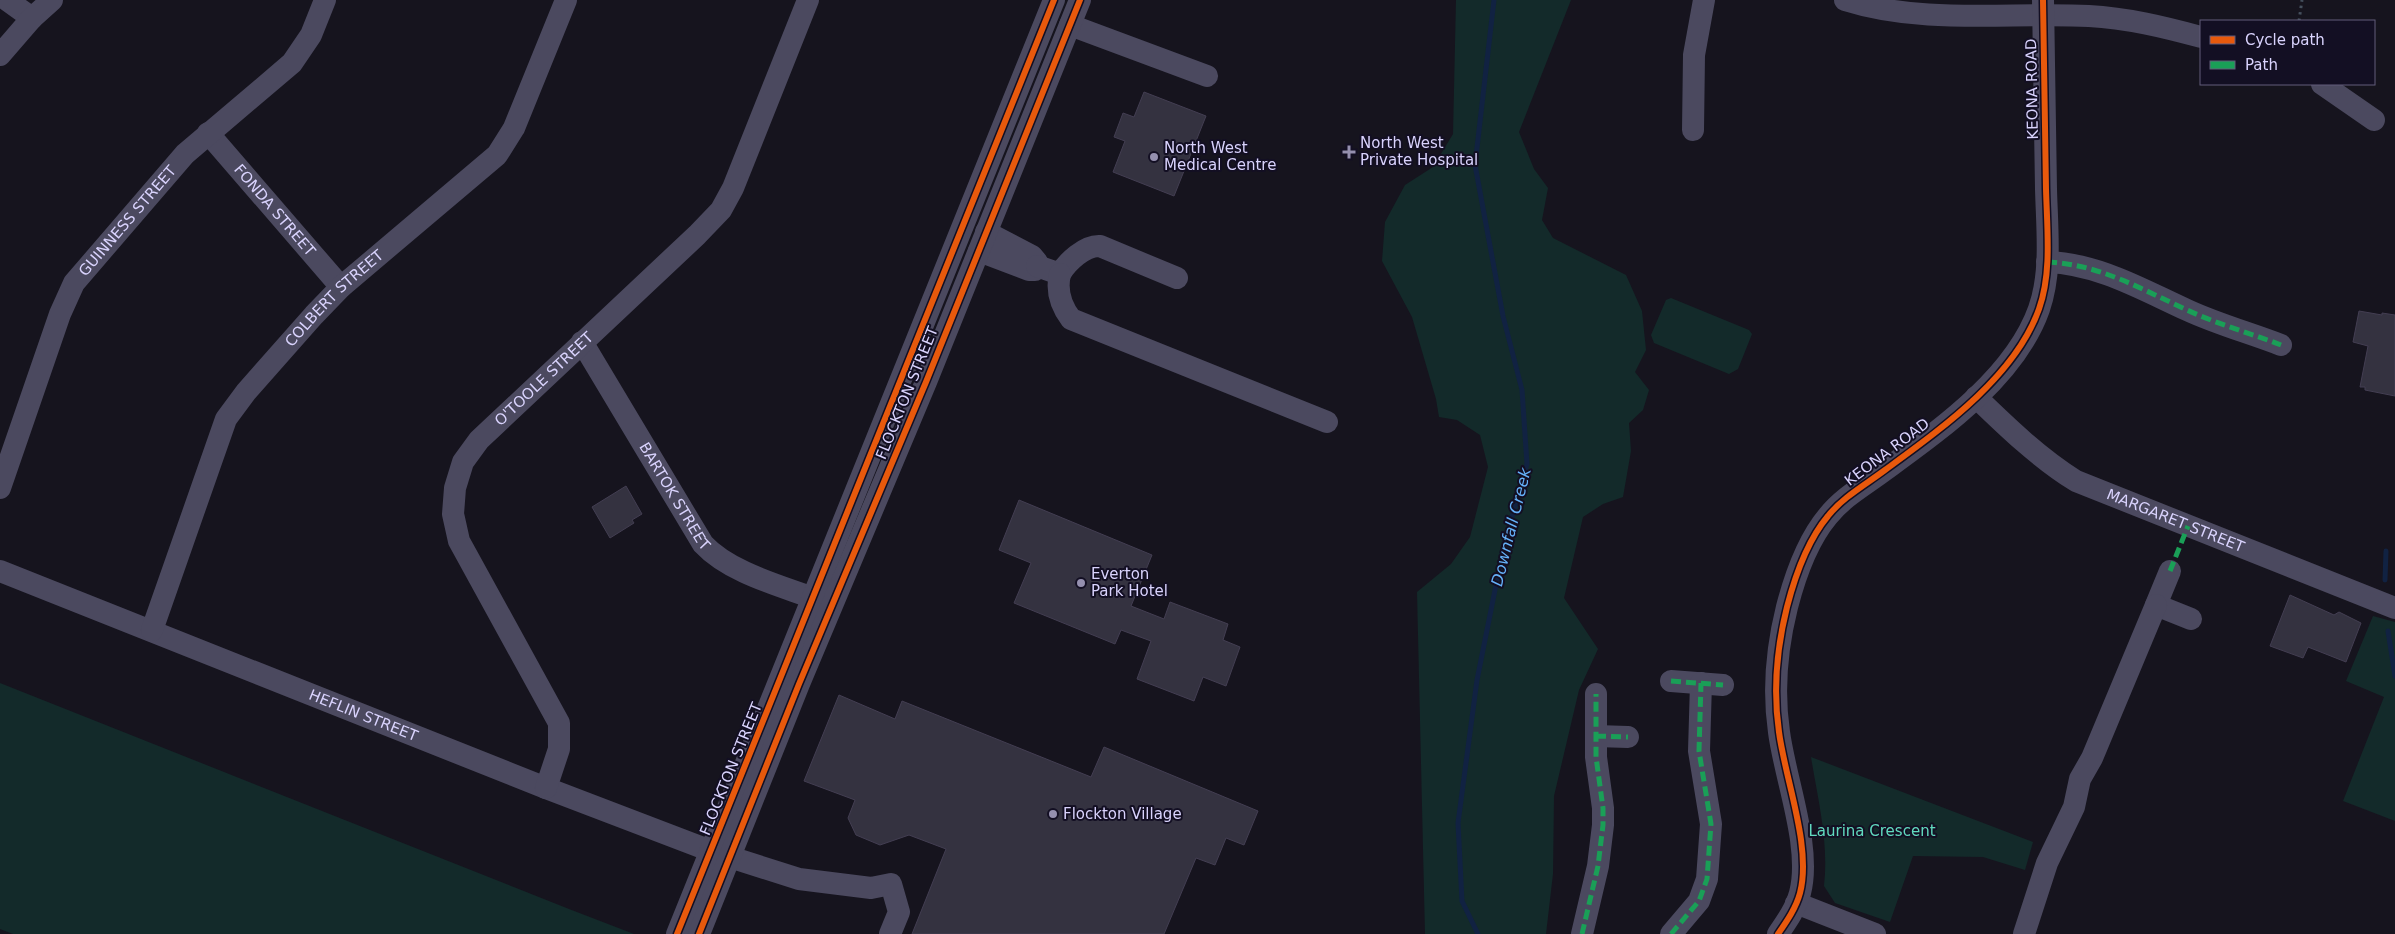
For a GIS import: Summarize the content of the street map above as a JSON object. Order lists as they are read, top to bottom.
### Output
{
  "streets": {
    "street": [
      "KEONA ROAD",
      "FONDA STREET",
      "GUINNESS STREET",
      "COLBERT STREET",
      "O'TOOLE STREET",
      "FLOCKTON STREET",
      "BARTOK STREET",
      "MARGARET STREET",
      "HEFLIN STREET"
    ]
  },
  "crossings": [
    ["KEONA ROAD", "MARGARET STREET"],
    ["FONDA STREET", "GUINNESS STREET"],
    ["FONDA STREET", "COLBERT STREET"],
    ["COLBERT STREET", "HEFLIN STREET"],
    ["O'TOOLE STREET", "BARTOK STREET"],
    ["O'TOOLE STREET", "HEFLIN STREET"],
    ["FLOCKTON STREET", "BARTOK STREET"],
    ["FLOCKTON STREET", "HEFLIN STREET"]
  ],
  "water": ["Downfall Creek"],
  "parks": ["Laurina Crescent"],
  "places": {
    "health": ["North West Private Hospital"],
    "other": ["North West Medical Centre", "Everton Park Hotel", "Flockton Village"]
  },
  "legend": ["Cycle path", "Path"]
}
